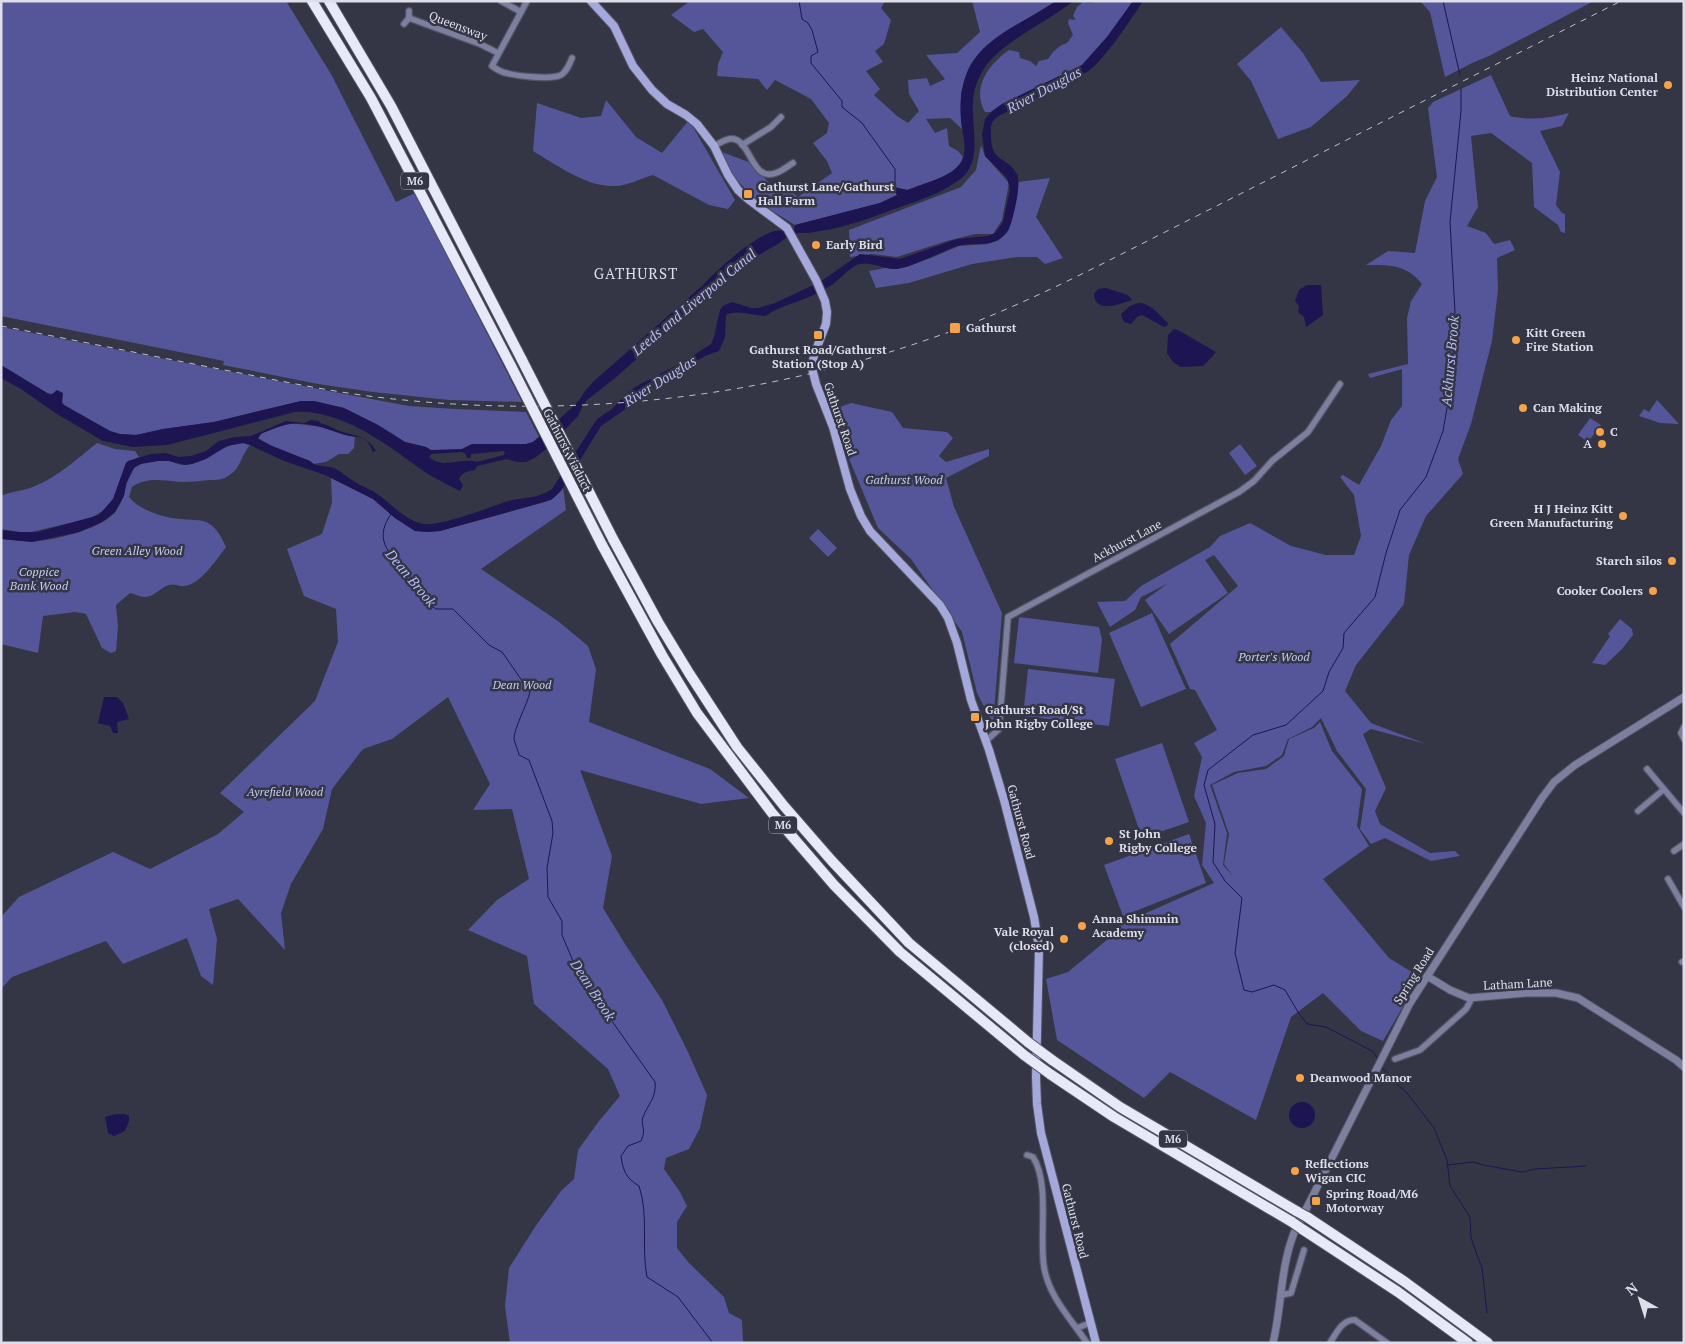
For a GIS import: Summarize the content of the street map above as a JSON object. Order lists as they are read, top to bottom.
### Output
{
  "streets": {
    "highway": ["M6", "Gathurst Viaduct"],
    "main road": ["Gathurst Road"],
    "street": [
      "Queensway",
      "Ackhurst Lane",
      "Spring Road",
      "Latham Lane"
    ]
  },
  "crossings": [
    ["Gathurst Road", "Ackhurst Lane"],
    ["Spring Road", "Latham Lane"]
  ],
  "districts": ["GATHURST"],
  "water": [
    "River Douglas",
    "Leeds and Liverpool Canal",
    "Ackhurst Brook",
    "Dean Brook"
  ],
  "parks": [
    "Gathurst Wood",
    "Green Alley Wood",
    "Coppice Bank Wood",
    "Porter's Wood",
    "Dean Wood",
    "Ayrefield Wood"
  ],
  "places": {
    "other": [
      "Heinz National Distribution Center",
      "Early Bird",
      "Kitt Green Fire Station",
      "Can Making",
      "C",
      "A",
      "H J Heinz Kitt Green Manufacturing",
      "Starch silos",
      "Cooker Coolers",
      "St John Rigby College",
      "Anna Shimmin Academy",
      "Vale Royal (closed)",
      "Deanwood Manor",
      "Reflections Wigan CIC"
    ],
    "transit": [
      "Gathurst Lane/Gathurst Hall Farm",
      "Gathurst",
      "Gathurst Road/Gathurst Station (Stop A)",
      "Gathurst Road/St John Rigby College",
      "Spring Road/M6 Motorway"
    ]
  },
  "north": "top left"
}
